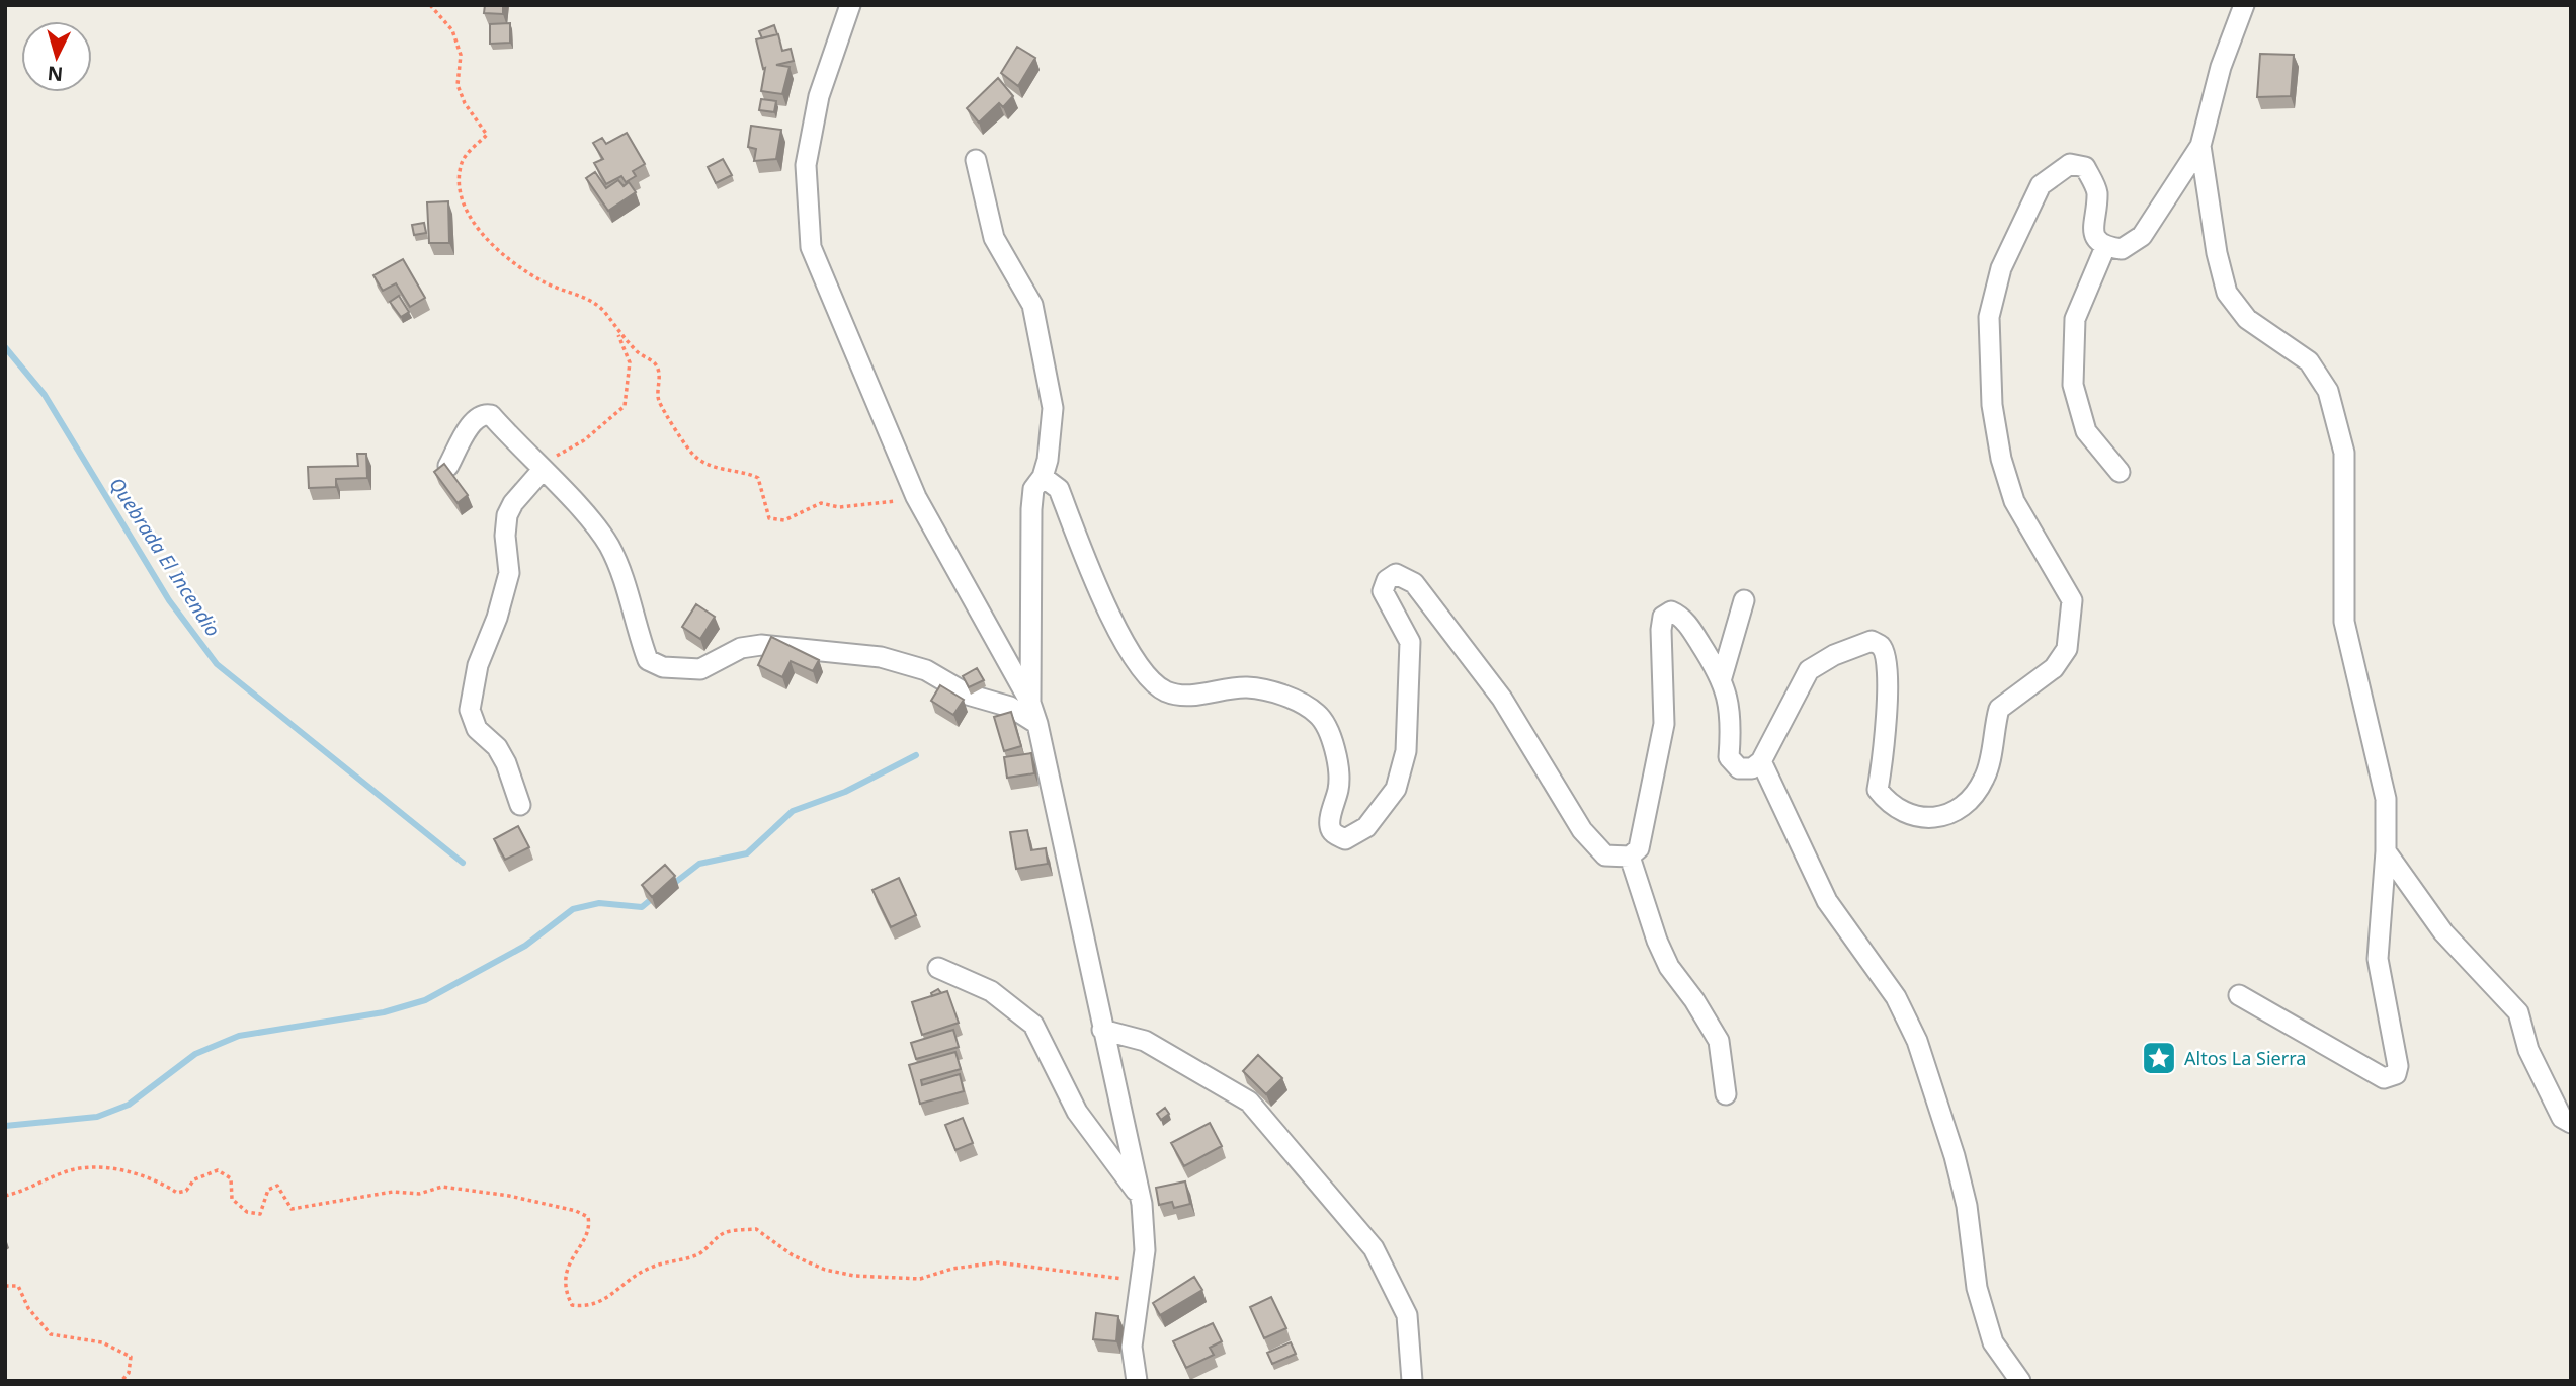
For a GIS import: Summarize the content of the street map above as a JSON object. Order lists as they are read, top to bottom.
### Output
{
  "water": ["Quebrada El Incendio"],
  "places": {
    "place": ["Altos La Sierra"]
  },
  "north": "bottom"
}
